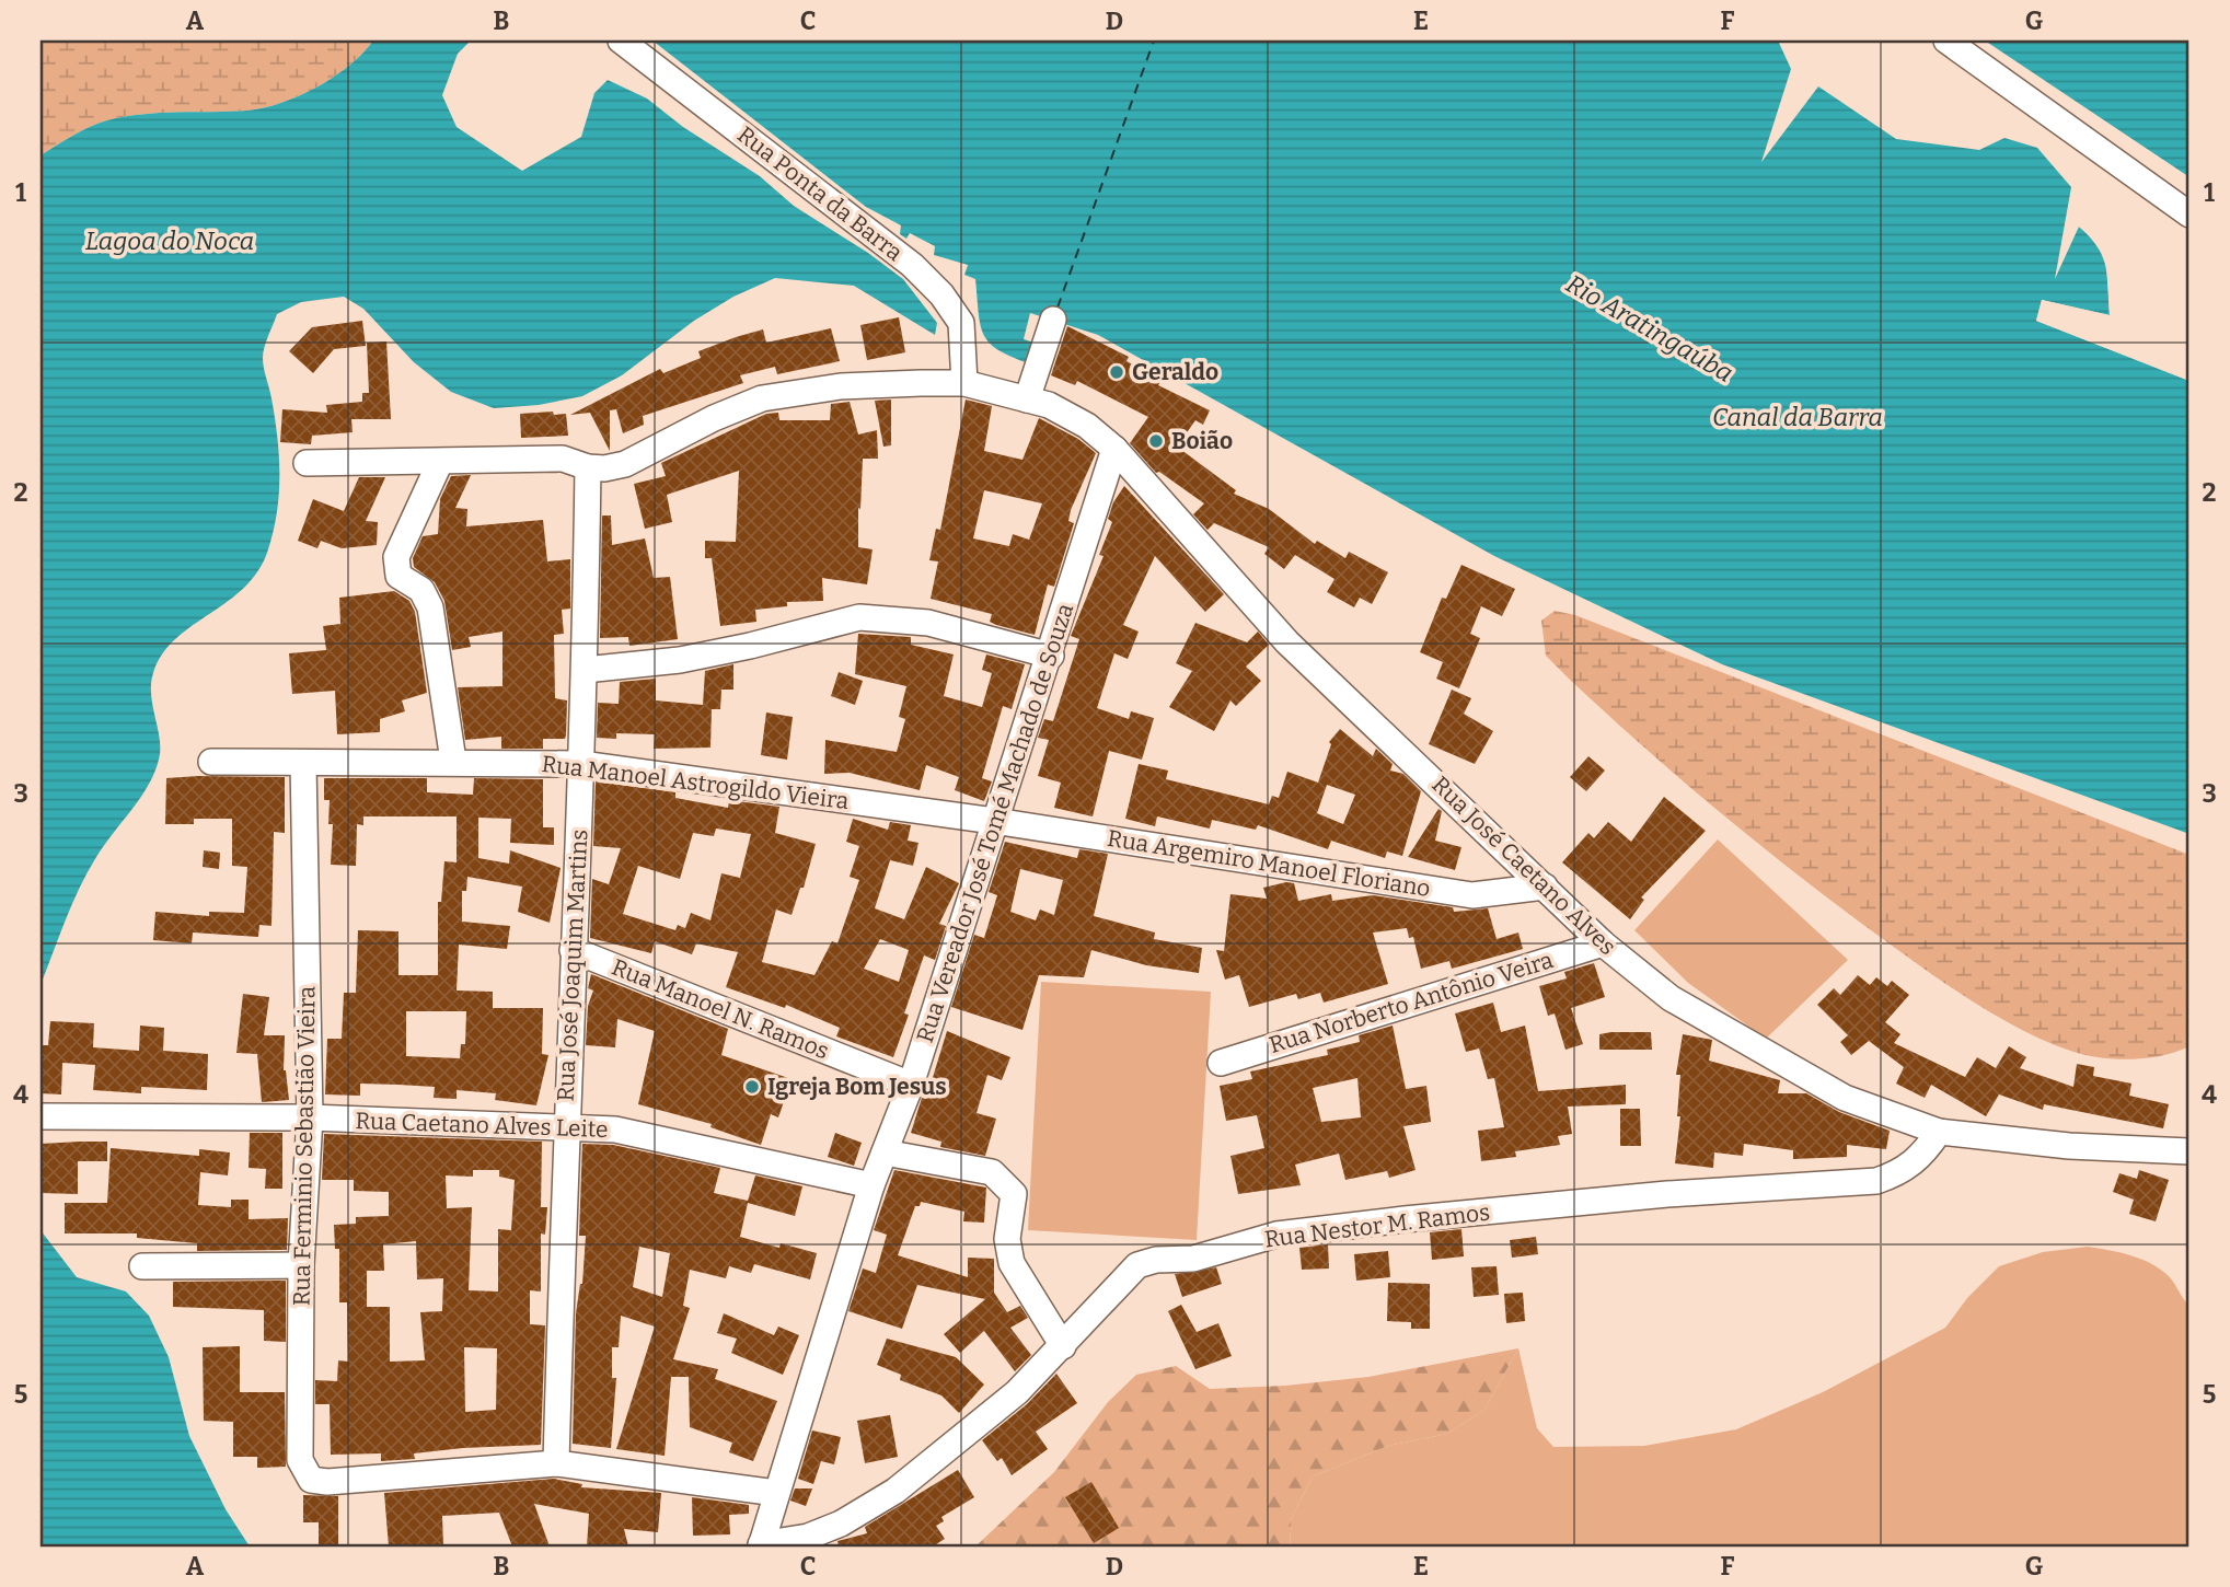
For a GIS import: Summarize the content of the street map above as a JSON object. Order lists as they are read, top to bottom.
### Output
{
  "streets": {
    "street": [
      "Rua Ponta da Barra",
      "Rua Manoel Astrogildo Vieira",
      "Rua Vereador José Tomé Machado de Souza",
      "Rua Argemiro Manoel Floriano",
      "Rua José Caetano Alves",
      "Rua José Joaquim Martins",
      "Rua Norberto Antônio Veira",
      "Rua Manoel N. Ramos",
      "Rua Caetano Alves Leite",
      "Rua Ferminio Sebastião Vieira",
      "Rua Nestor M. Ramos"
    ]
  },
  "crossings": [
    ["Rua Ponta da Barra", "Rua José Caetano Alves"],
    ["Rua Manoel Astrogildo Vieira", "Rua Vereador José Tomé Machado de Souza"],
    ["Rua Manoel Astrogildo Vieira", "Rua Argemiro Manoel Floriano"],
    ["Rua Manoel Astrogildo Vieira", "Rua José Joaquim Martins"],
    ["Rua Manoel Astrogildo Vieira", "Rua Ferminio Sebastião Vieira"],
    ["Rua Vereador José Tomé Machado de Souza", "Rua Argemiro Manoel Floriano"],
    ["Rua Vereador José Tomé Machado de Souza", "Rua José Caetano Alves"],
    ["Rua Vereador José Tomé Machado de Souza", "Rua Manoel N. Ramos"],
    ["Rua Vereador José Tomé Machado de Souza", "Rua Caetano Alves Leite"],
    ["Rua Vereador José Tomé Machado de Souza", "Rua Nestor M. Ramos"],
    ["Rua Argemiro Manoel Floriano", "Rua José Caetano Alves"],
    ["Rua José Caetano Alves", "Rua José Joaquim Martins"],
    ["Rua José Caetano Alves", "Rua Norberto Antônio Veira"],
    ["Rua José Caetano Alves", "Rua Nestor M. Ramos"],
    ["Rua José Joaquim Martins", "Rua Manoel N. Ramos"],
    ["Rua José Joaquim Martins", "Rua Caetano Alves Leite"],
    ["Rua José Joaquim Martins", "Rua Ferminio Sebastião Vieira"],
    ["Rua Caetano Alves Leite", "Rua Ferminio Sebastião Vieira"]
  ],
  "water": ["Lagoa do Noca", "Rio Aratingaúba", "Canal da Barra"],
  "places": ["Geraldo", "Boião", "Igreja Bom Jesus"],
  "grid": {
    "columns": [
      "A",
      "B",
      "C",
      "D",
      "E",
      "F",
      "G"
    ],
    "rows": [
      "1",
      "2",
      "3",
      "4",
      "5"
    ]
  }
}
